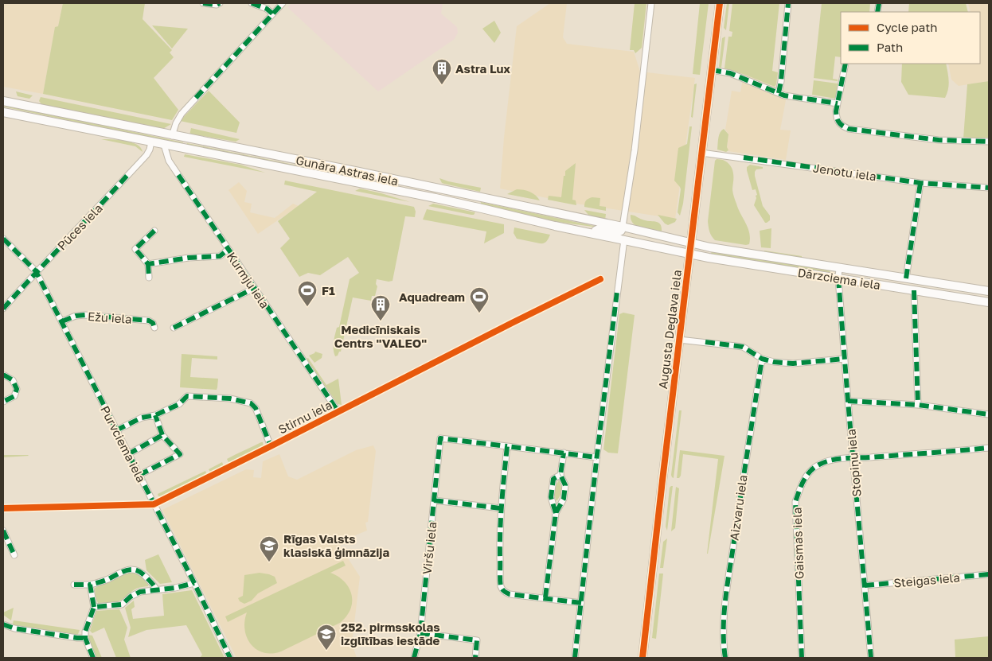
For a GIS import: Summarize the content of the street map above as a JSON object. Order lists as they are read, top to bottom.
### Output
{
  "streets": {
    "main road": ["Gunāra Astras iela", "Dārzciema iela", "Augusta Deglava iela"],
    "street": [
      "Jenotu iela",
      "Pūces iela",
      "Kurmju iela",
      "Ežu iela",
      "Stirnu iela",
      "Purvciema iela",
      "Stopiņu iela",
      "Aizvaru iela",
      "Gaismas iela",
      "Viršu iela",
      "Steigas iela"
    ]
  },
  "crossings": [
    ["Gunāra Astras iela", "Pūces iela"],
    ["Gunāra Astras iela", "Dārzciema iela"],
    ["Gunāra Astras iela", "Kurmju iela"],
    ["Gunāra Astras iela", "Augusta Deglava iela"],
    ["Jenotu iela", "Augusta Deglava iela"],
    ["Pūces iela", "Purvciema iela"],
    ["Dārzciema iela", "Augusta Deglava iela"],
    ["Dārzciema iela", "Stopiņu iela"],
    ["Kurmju iela", "Stirnu iela"],
    ["Ežu iela", "Purvciema iela"],
    ["Stirnu iela", "Purvciema iela"],
    ["Stopiņu iela", "Gaismas iela"],
    ["Stopiņu iela", "Steigas iela"]
  ],
  "places": {
    "building": ["Astra Lux", "Medicīniskais Centrs \"VALEO\""],
    "sports": ["F1", "Aquadream"],
    "school or university": ["Rīgas Valsts klasiskā ģimnāzija", "252. pirmsskolas izglītības iestāde"]
  },
  "legend": ["Cycle path", "Path"]
}
